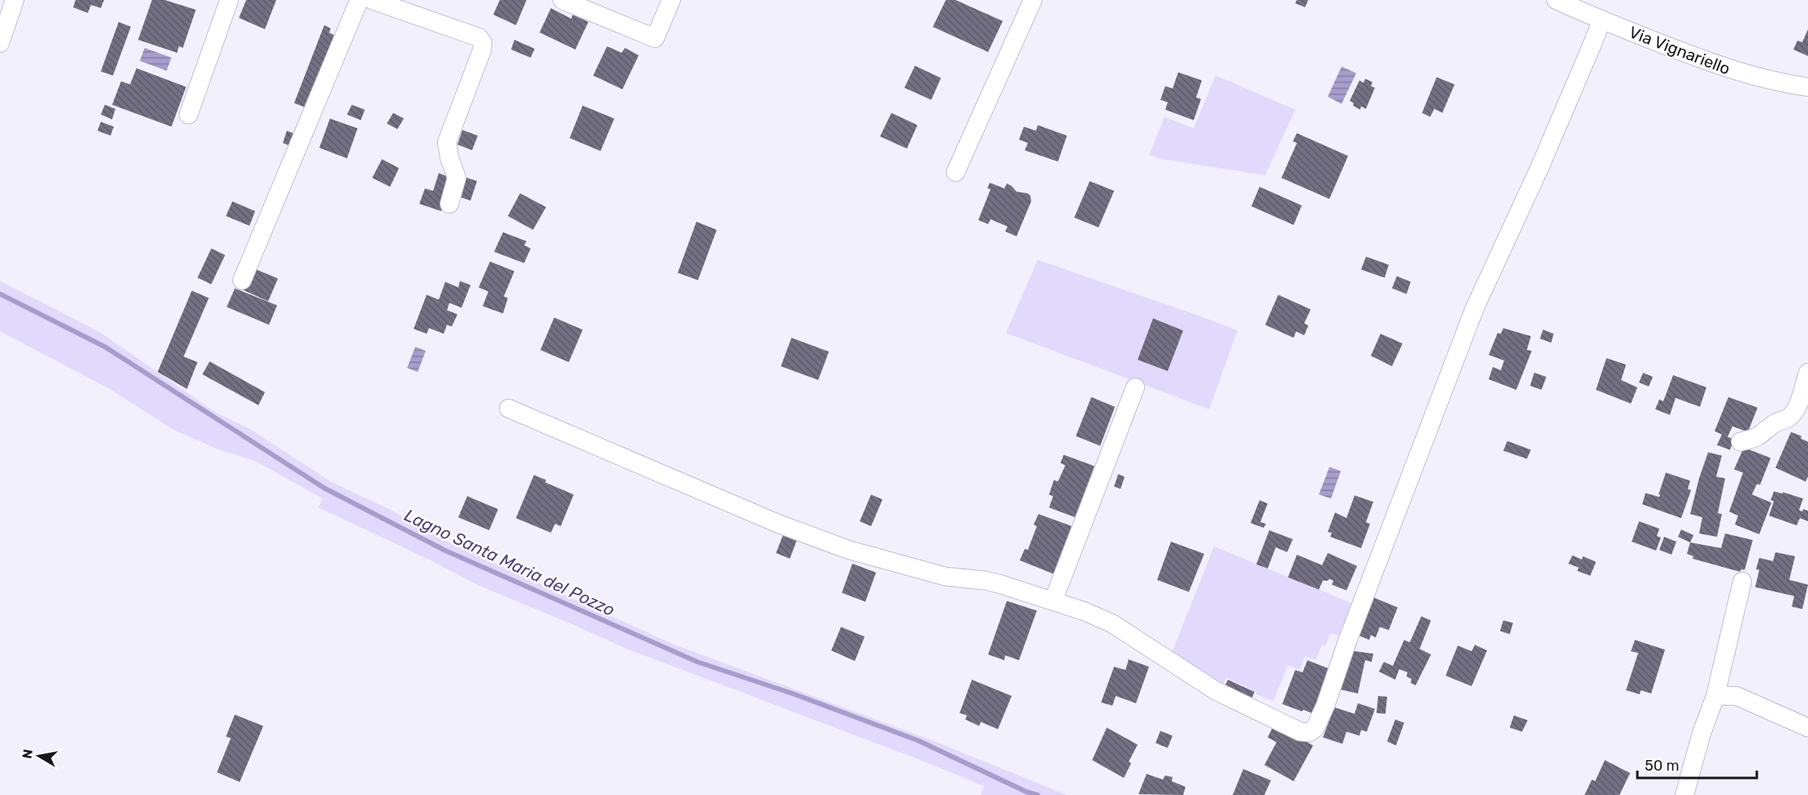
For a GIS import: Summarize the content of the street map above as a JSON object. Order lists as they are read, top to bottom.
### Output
{
  "streets": {
    "street": ["Via Vignariello"]
  },
  "water": ["Lagno Santa Maria del Pozzo"],
  "scale_bar": "50 m",
  "north": "left"
}
